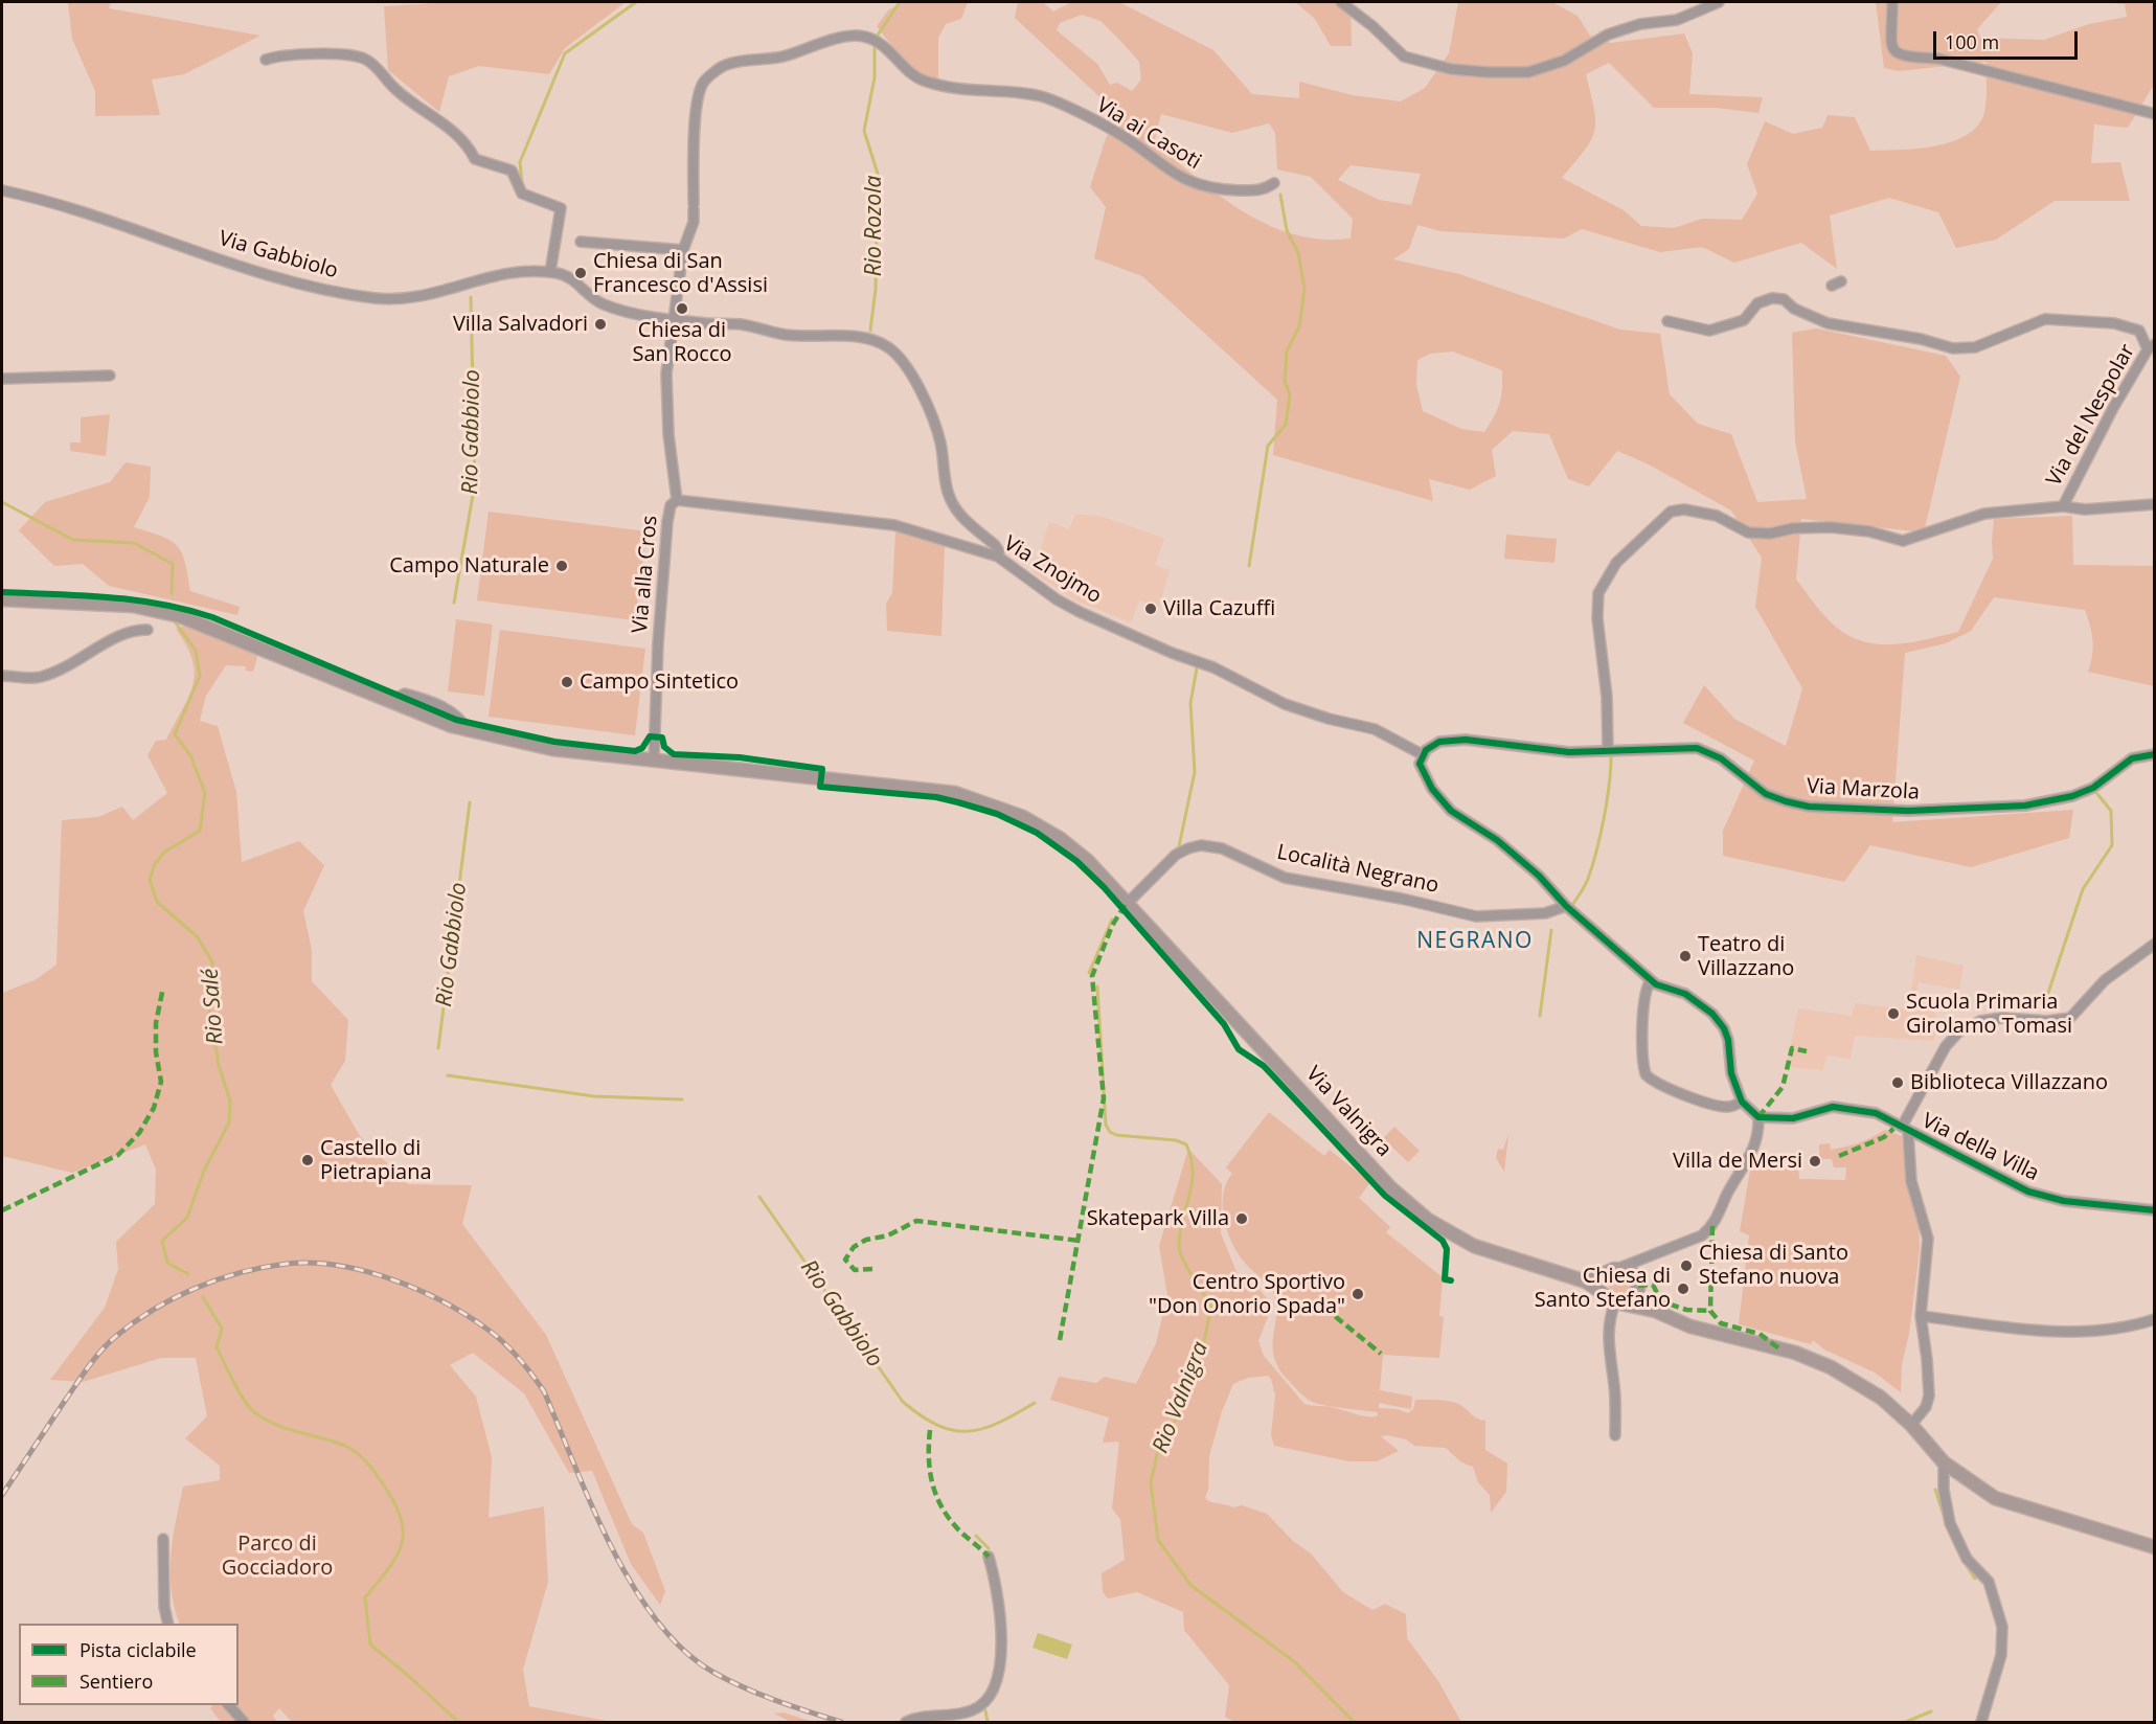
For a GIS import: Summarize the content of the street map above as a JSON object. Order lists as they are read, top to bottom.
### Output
{
  "streets": {
    "main road": ["Via Valnigra"],
    "street": [
      "Via ai Casoti",
      "Via Gabbiolo",
      "Via del Nespolar",
      "Via Znojmo",
      "Via alla Cros",
      "Via Marzola",
      "Località Negrano",
      "Via della Villa"
    ]
  },
  "crossings": [
    ["Via ai Casoti", "Via Gabbiolo"],
    ["Via ai Casoti", "Via alla Cros"],
    ["Via Gabbiolo", "Via Znojmo"],
    ["Via Gabbiolo", "Via alla Cros"],
    ["Via Znojmo", "Via alla Cros"],
    ["Via Znojmo", "Via Marzola"],
    ["Via alla Cros", "Via Valnigra"],
    ["Località Negrano", "Via Valnigra"]
  ],
  "districts": ["NEGRANO"],
  "water": [
    "Rio Rozola",
    "Rio Gabbiolo",
    "Rio Salé",
    "Rio Valnigra"
  ],
  "parks": ["Parco di Gocciadoro"],
  "places": [
    "Chiesa di San Francesco d'Assisi",
    "Chiesa di San Rocco",
    "Villa Salvadori",
    "Campo Naturale",
    "Villa Cazuffi",
    "Campo Sintetico",
    "Teatro di Villazzano",
    "Scuola Primaria Girolamo Tomasi",
    "Biblioteca Villazzano",
    "Castello di Pietrapiana",
    "Villa de Mersi",
    "Skatepark Villa",
    "Chiesa di Santo Stefano nuova",
    "Chiesa di Santo Stefano",
    "Centro Sportivo \"Don Onorio Spada\""
  ],
  "legend": ["Pista ciclabile", "Sentiero"],
  "scale_bar": "100 m"
}
